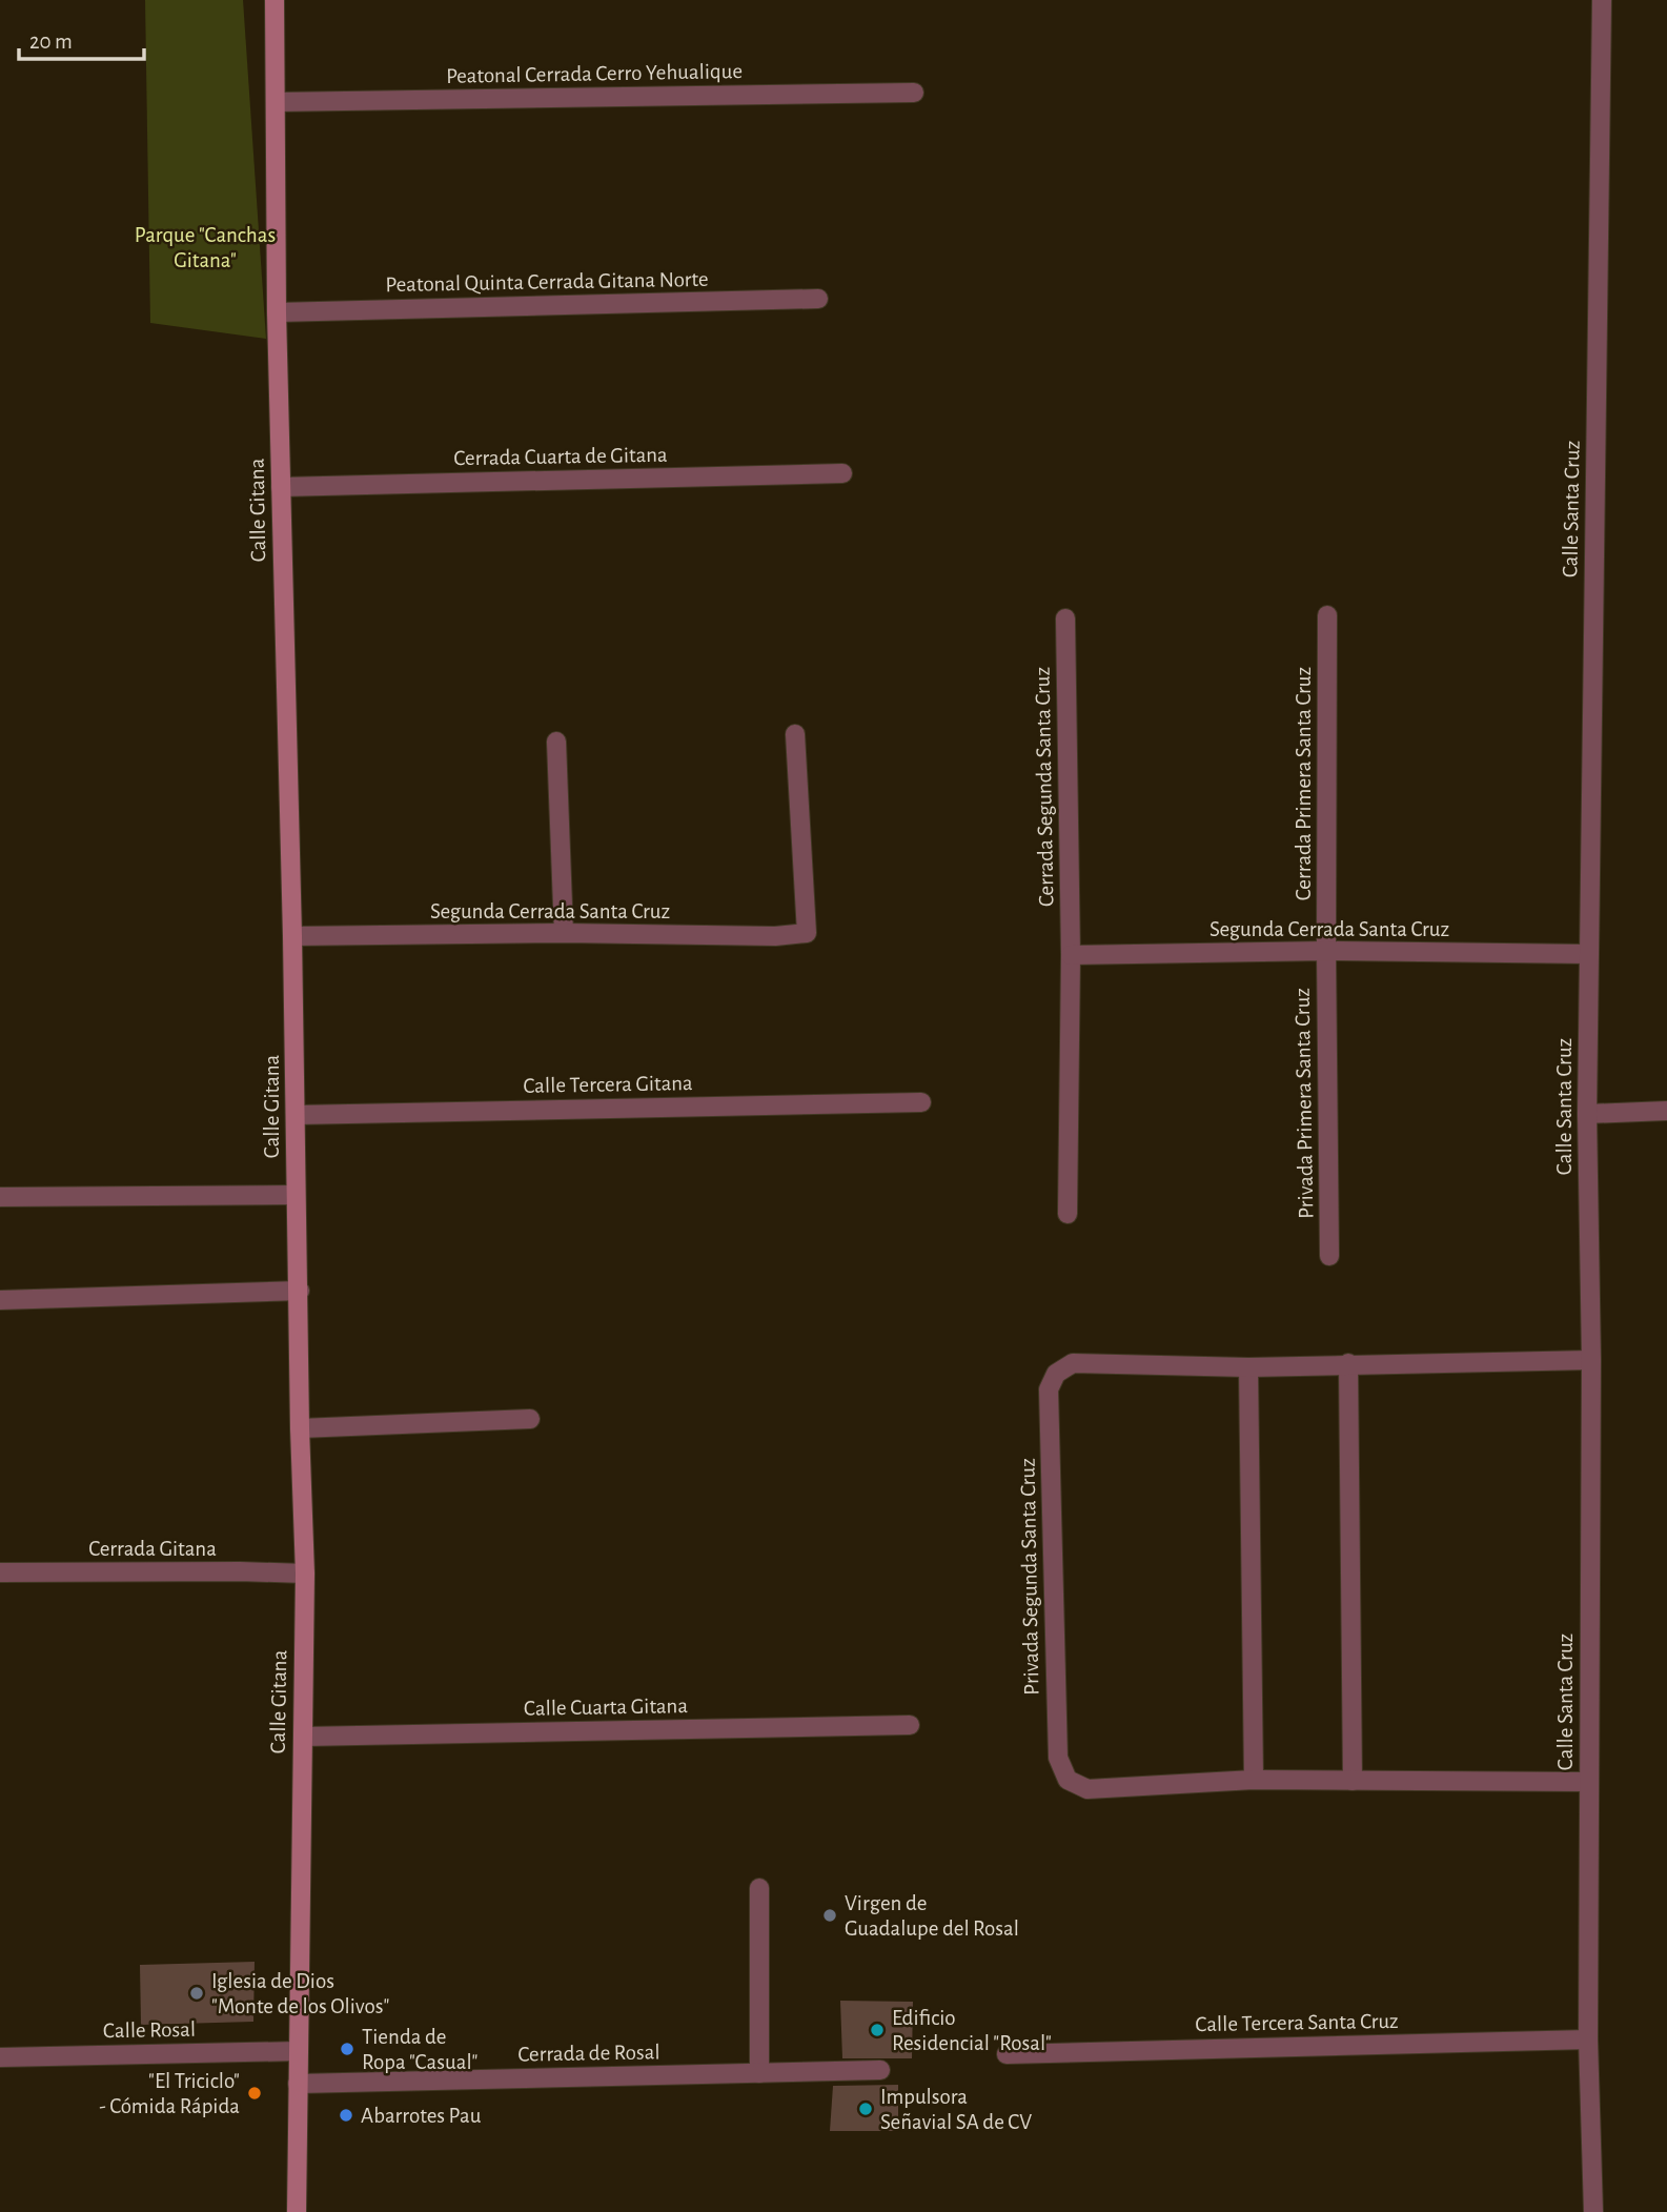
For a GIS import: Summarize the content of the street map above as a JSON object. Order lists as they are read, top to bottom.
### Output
{
  "streets": {
    "street": [
      "Peatonal Cerrada Cerro Yehualique",
      "Peatonal Quinta Cerrada Gitana Norte",
      "Cerrada Cuarta de Gitana",
      "Calle Santa Cruz",
      "Calle Gitana",
      "Cerrada Primera Santa Cruz",
      "Cerrada Segunda Santa Cruz",
      "Segunda Cerrada Santa Cruz",
      "Calle Tercera Gitana",
      "Privada Primera Santa Cruz",
      "Cerrada Gitana",
      "Privada Segunda Santa Cruz",
      "Calle Cuarta Gitana",
      "Calle Tercera Santa Cruz",
      "Calle Rosal",
      "Cerrada de Rosal"
    ]
  },
  "crossings": [
    ["Peatonal Cerrada Cerro Yehualique", "Calle Gitana"],
    ["Peatonal Quinta Cerrada Gitana Norte", "Calle Gitana"],
    ["Cerrada Cuarta de Gitana", "Calle Gitana"],
    ["Calle Santa Cruz", "Segunda Cerrada Santa Cruz"],
    ["Calle Santa Cruz", "Calle Tercera Santa Cruz"],
    ["Calle Gitana", "Segunda Cerrada Santa Cruz"],
    ["Calle Gitana", "Calle Tercera Gitana"],
    ["Calle Gitana", "Cerrada Gitana"],
    ["Calle Gitana", "Calle Cuarta Gitana"],
    ["Calle Gitana", "Calle Rosal"],
    ["Calle Gitana", "Cerrada de Rosal"],
    ["Cerrada Primera Santa Cruz", "Segunda Cerrada Santa Cruz"],
    ["Cerrada Primera Santa Cruz", "Privada Primera Santa Cruz"],
    ["Cerrada Segunda Santa Cruz", "Segunda Cerrada Santa Cruz"],
    ["Segunda Cerrada Santa Cruz", "Privada Primera Santa Cruz"]
  ],
  "parks": ["Parque \"Canchas Gitana\""],
  "places": [
    "Virgen de Guadalupe del Rosal",
    "Iglesia de Dios \"Monte de los Olivos\"",
    "Edificio Residencial \"Rosal\"",
    "Tienda de Ropa \"Casual\"",
    "\"El Triciclo\" - Cómida Rápida",
    "Impulsora Señavial SA de CV",
    "Abarrotes Pau"
  ],
  "scale_bar": "20 m"
}
